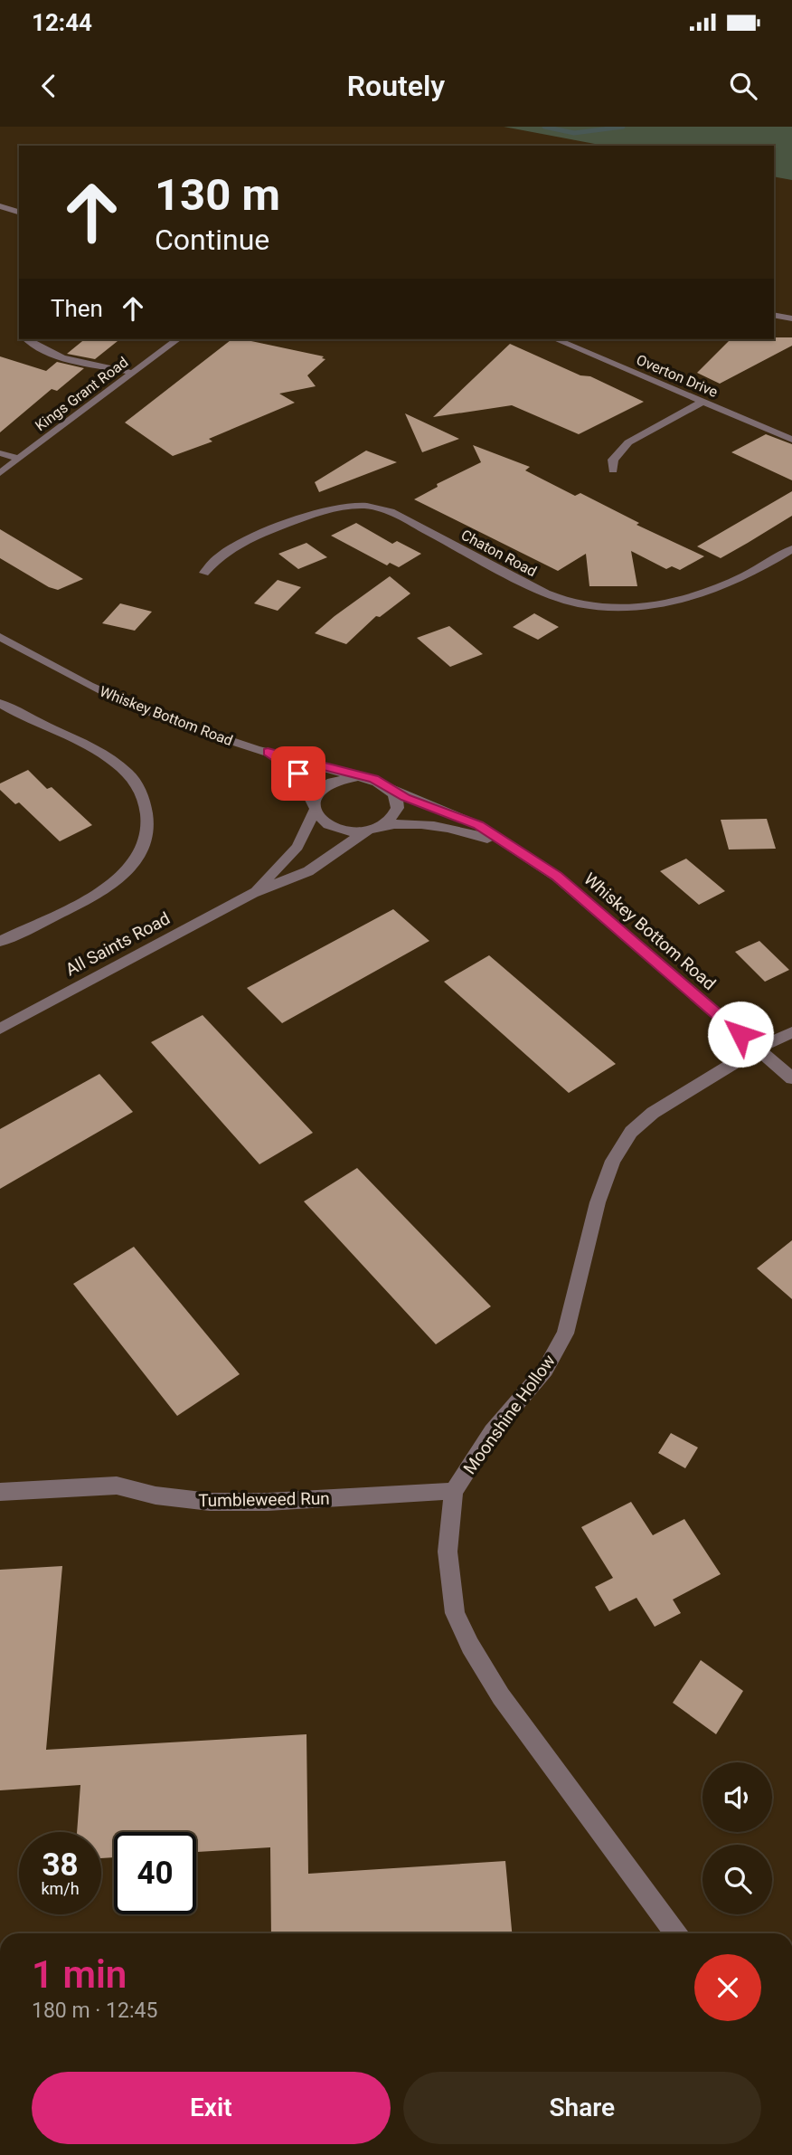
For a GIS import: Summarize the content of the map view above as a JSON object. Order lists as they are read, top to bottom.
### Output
{
  "streets": {
    "street": [
      "Overton Drive",
      "Kings Grant Road",
      "Chaton Road",
      "Whiskey Bottom Road",
      "All Saints Road",
      "Moonshine Hollow",
      "Tumbleweed Run"
    ]
  },
  "crossings": [
    ["Whiskey Bottom Road", "All Saints Road"],
    ["Whiskey Bottom Road", "Moonshine Hollow"],
    ["Moonshine Hollow", "Tumbleweed Run"]
  ],
  "page": {
    "status": "12:44",
    "header": "Routely",
    "turn": ["130 m", "Continue"],
    "then": "Then",
    "speed": "38 km/h",
    "limit": "40",
    "heading": ["1 min", "180 m · 12:45"],
    "buttons": ["Exit", "Share"]
  }
}
